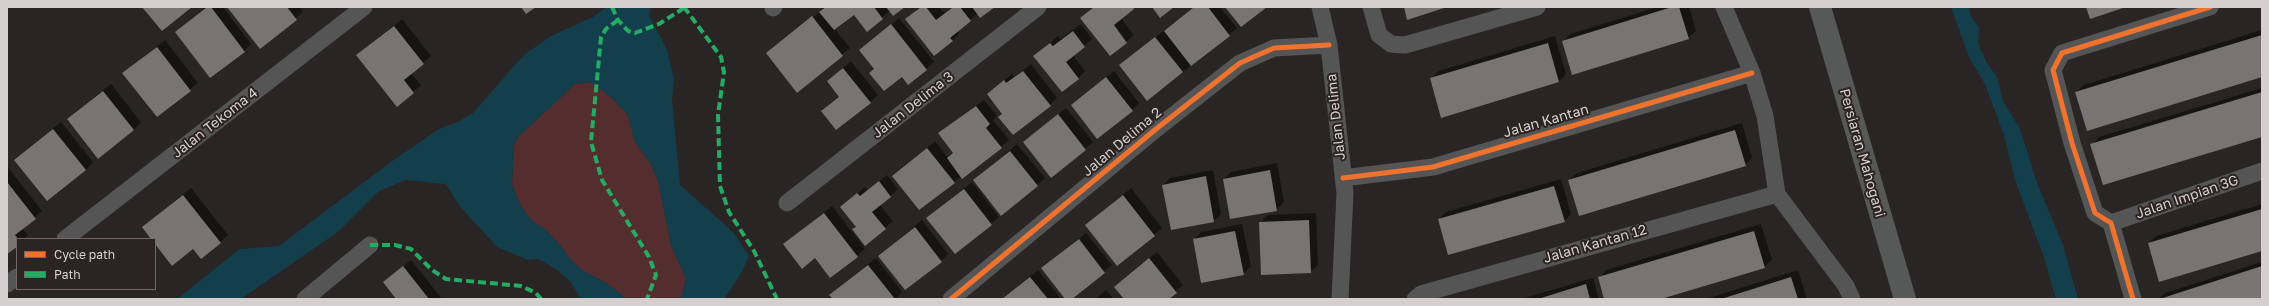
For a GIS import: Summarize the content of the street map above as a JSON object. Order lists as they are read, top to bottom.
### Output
{
  "streets": {
    "main road": ["Persiaran Mahogani"],
    "street": [
      "Jalan Delima 3",
      "Jalan Delima",
      "Jalan Kantan",
      "Jalan Tekoma 4",
      "Jalan Delima 2",
      "Jalan Impian 3G",
      "Jalan Kantan 12"
    ]
  },
  "crossings": [
    ["Jalan Delima", "Jalan Kantan"],
    ["Jalan Delima", "Jalan Delima 2"]
  ],
  "legend": ["Cycle path", "Path"]
}
